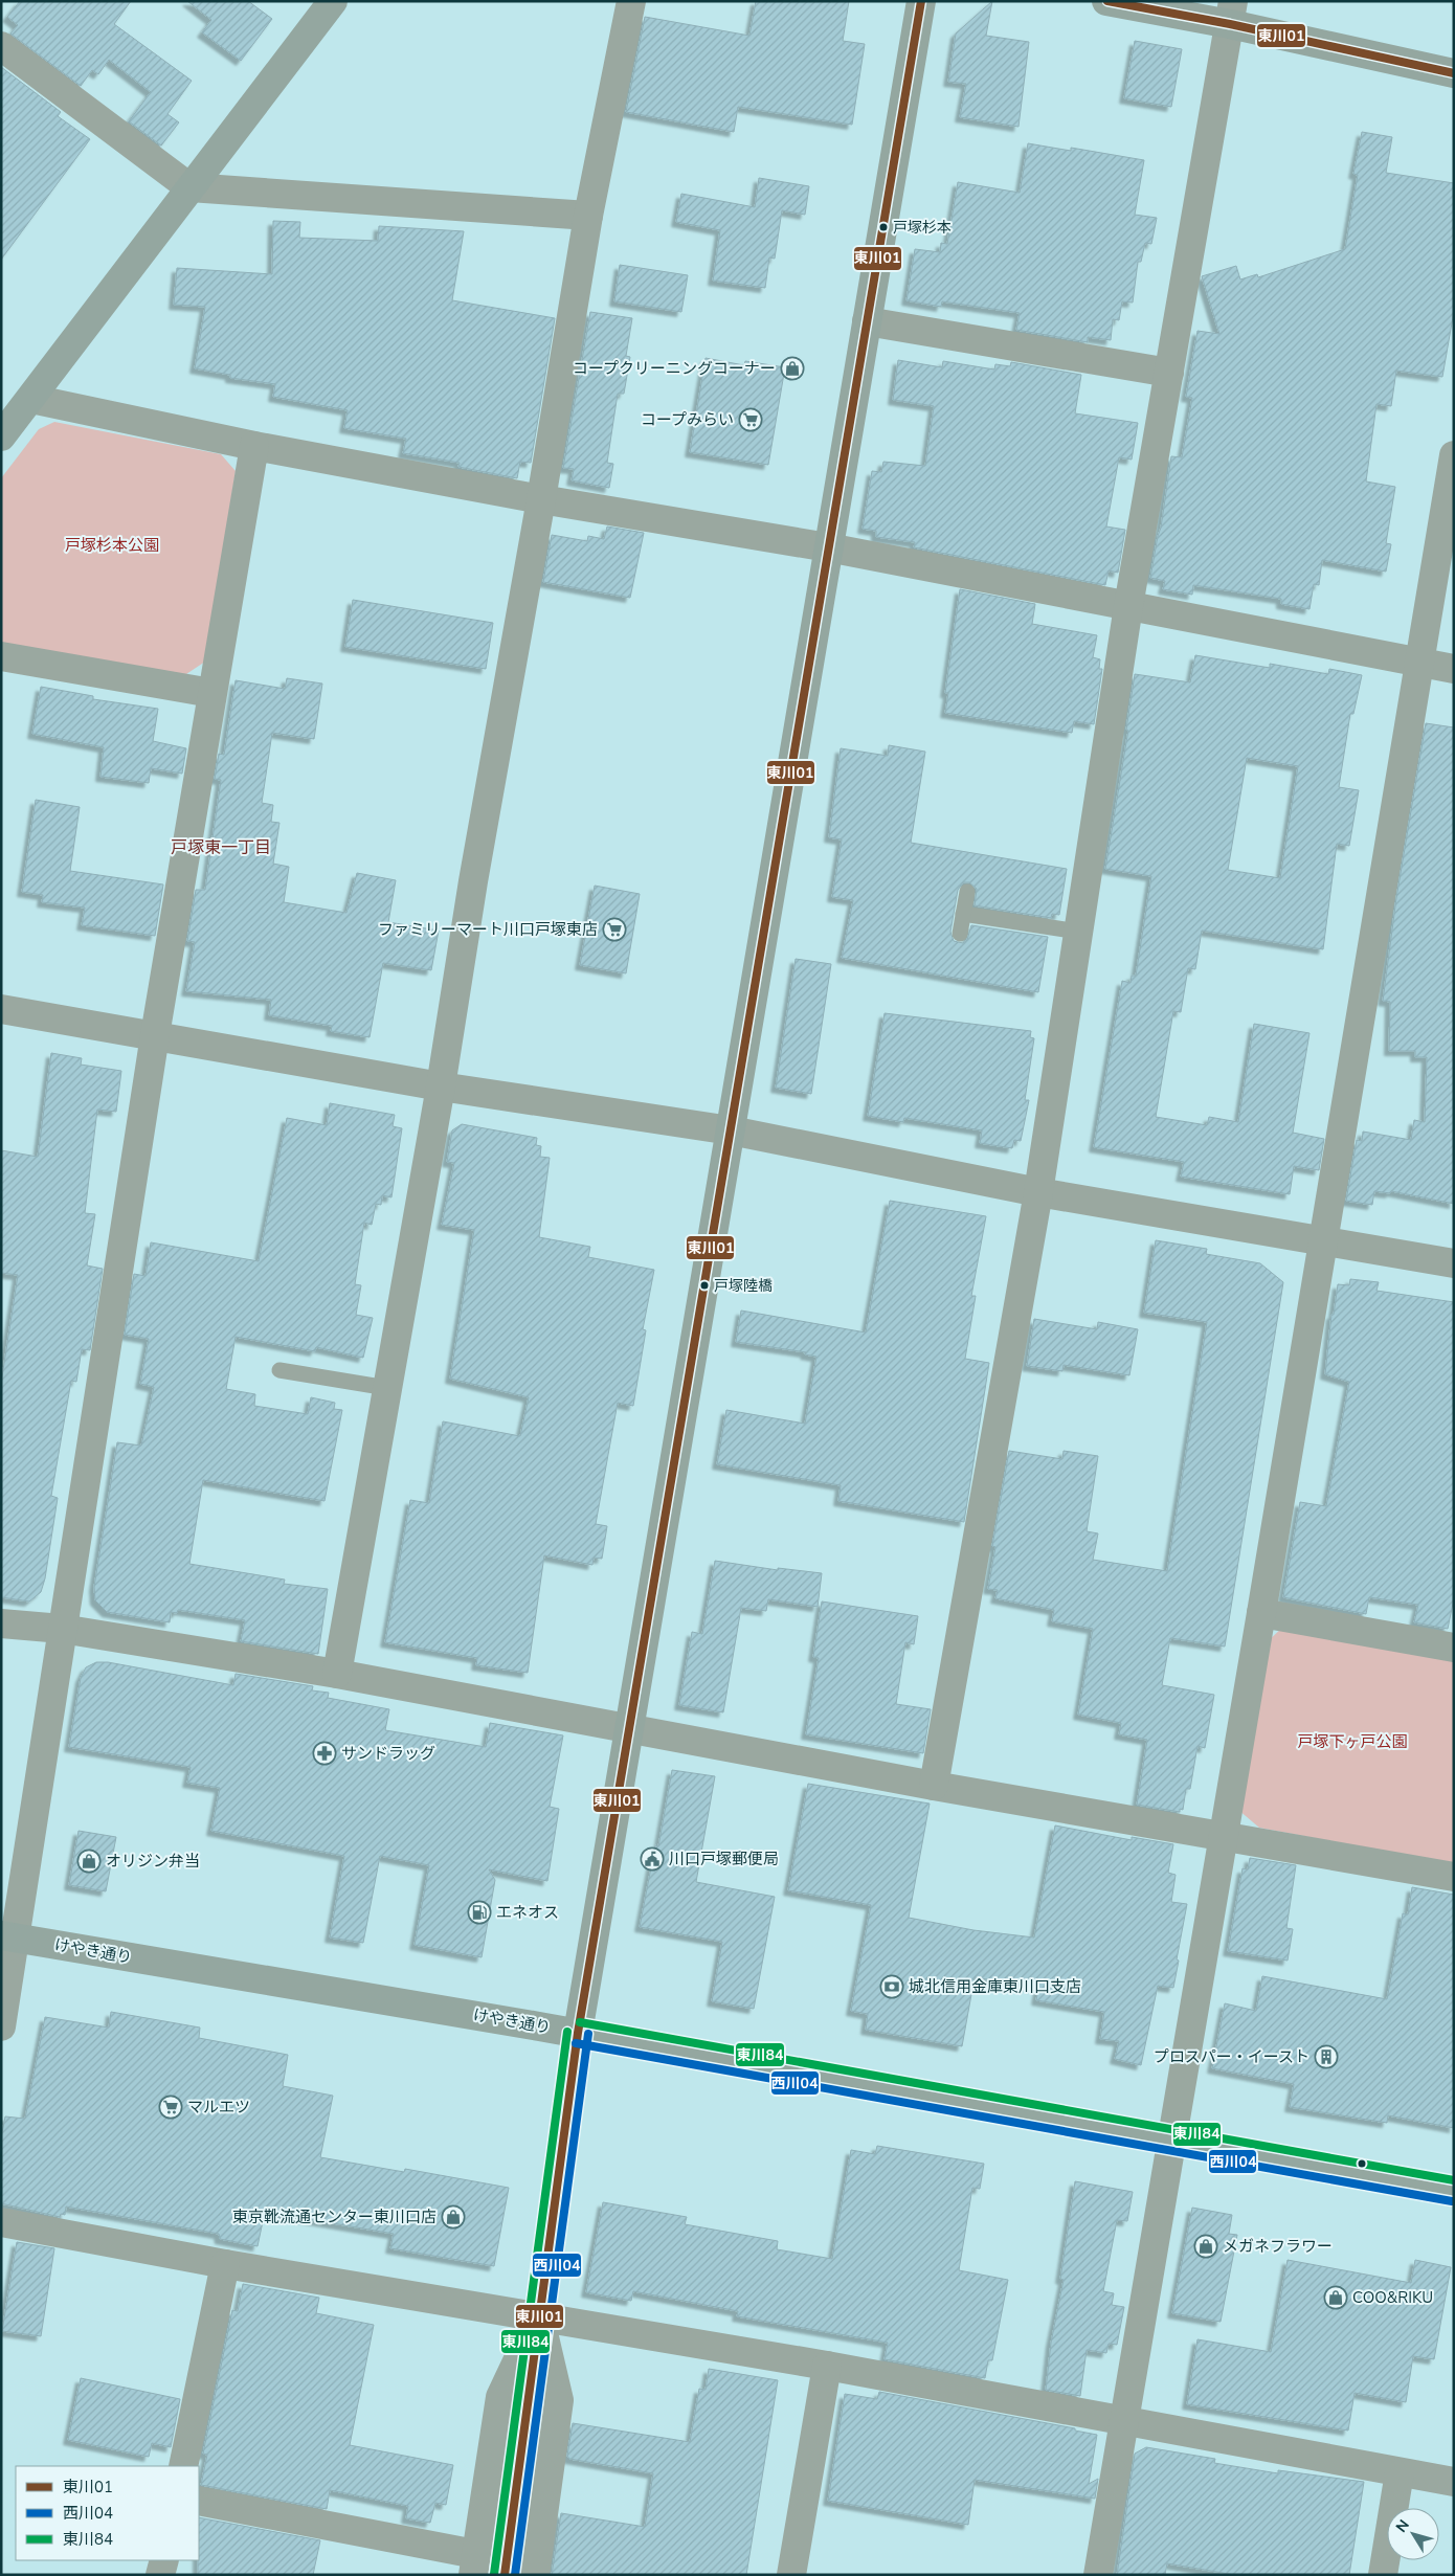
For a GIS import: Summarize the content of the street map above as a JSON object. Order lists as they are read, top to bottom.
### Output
{
  "streets": {
    "street": ["けやき通り"]
  },
  "districts": ["戸塚東一丁目"],
  "parks": ["戸塚杉本公園", "戸塚下ヶ戸公園"],
  "places": {
    "other": ["戸塚杉本", "戸塚陸橋"],
    "shop": [
      "コープクリーニングコーナー",
      "オリジン弁当",
      "東京靴流通センター東川口店",
      "メガネフラワー",
      "COO&RIKU"
    ],
    "supermarket": ["コープみらい", "ファミリーマート川口戸塚東店", "マルエツ"],
    "pharmacy": ["サンドラッグ"],
    "public building": ["川口戸塚郵便局"],
    "fuel station": ["エネオス"],
    "bank": ["城北信用金庫東川口支店"],
    "building": ["プロスパー・イースト"]
  },
  "lines": ["transit line 東川01", "transit line 東川84", "transit line 西川04"],
  "legend": ["東川01", "西川04", "東川84"],
  "north": "top left"
}
